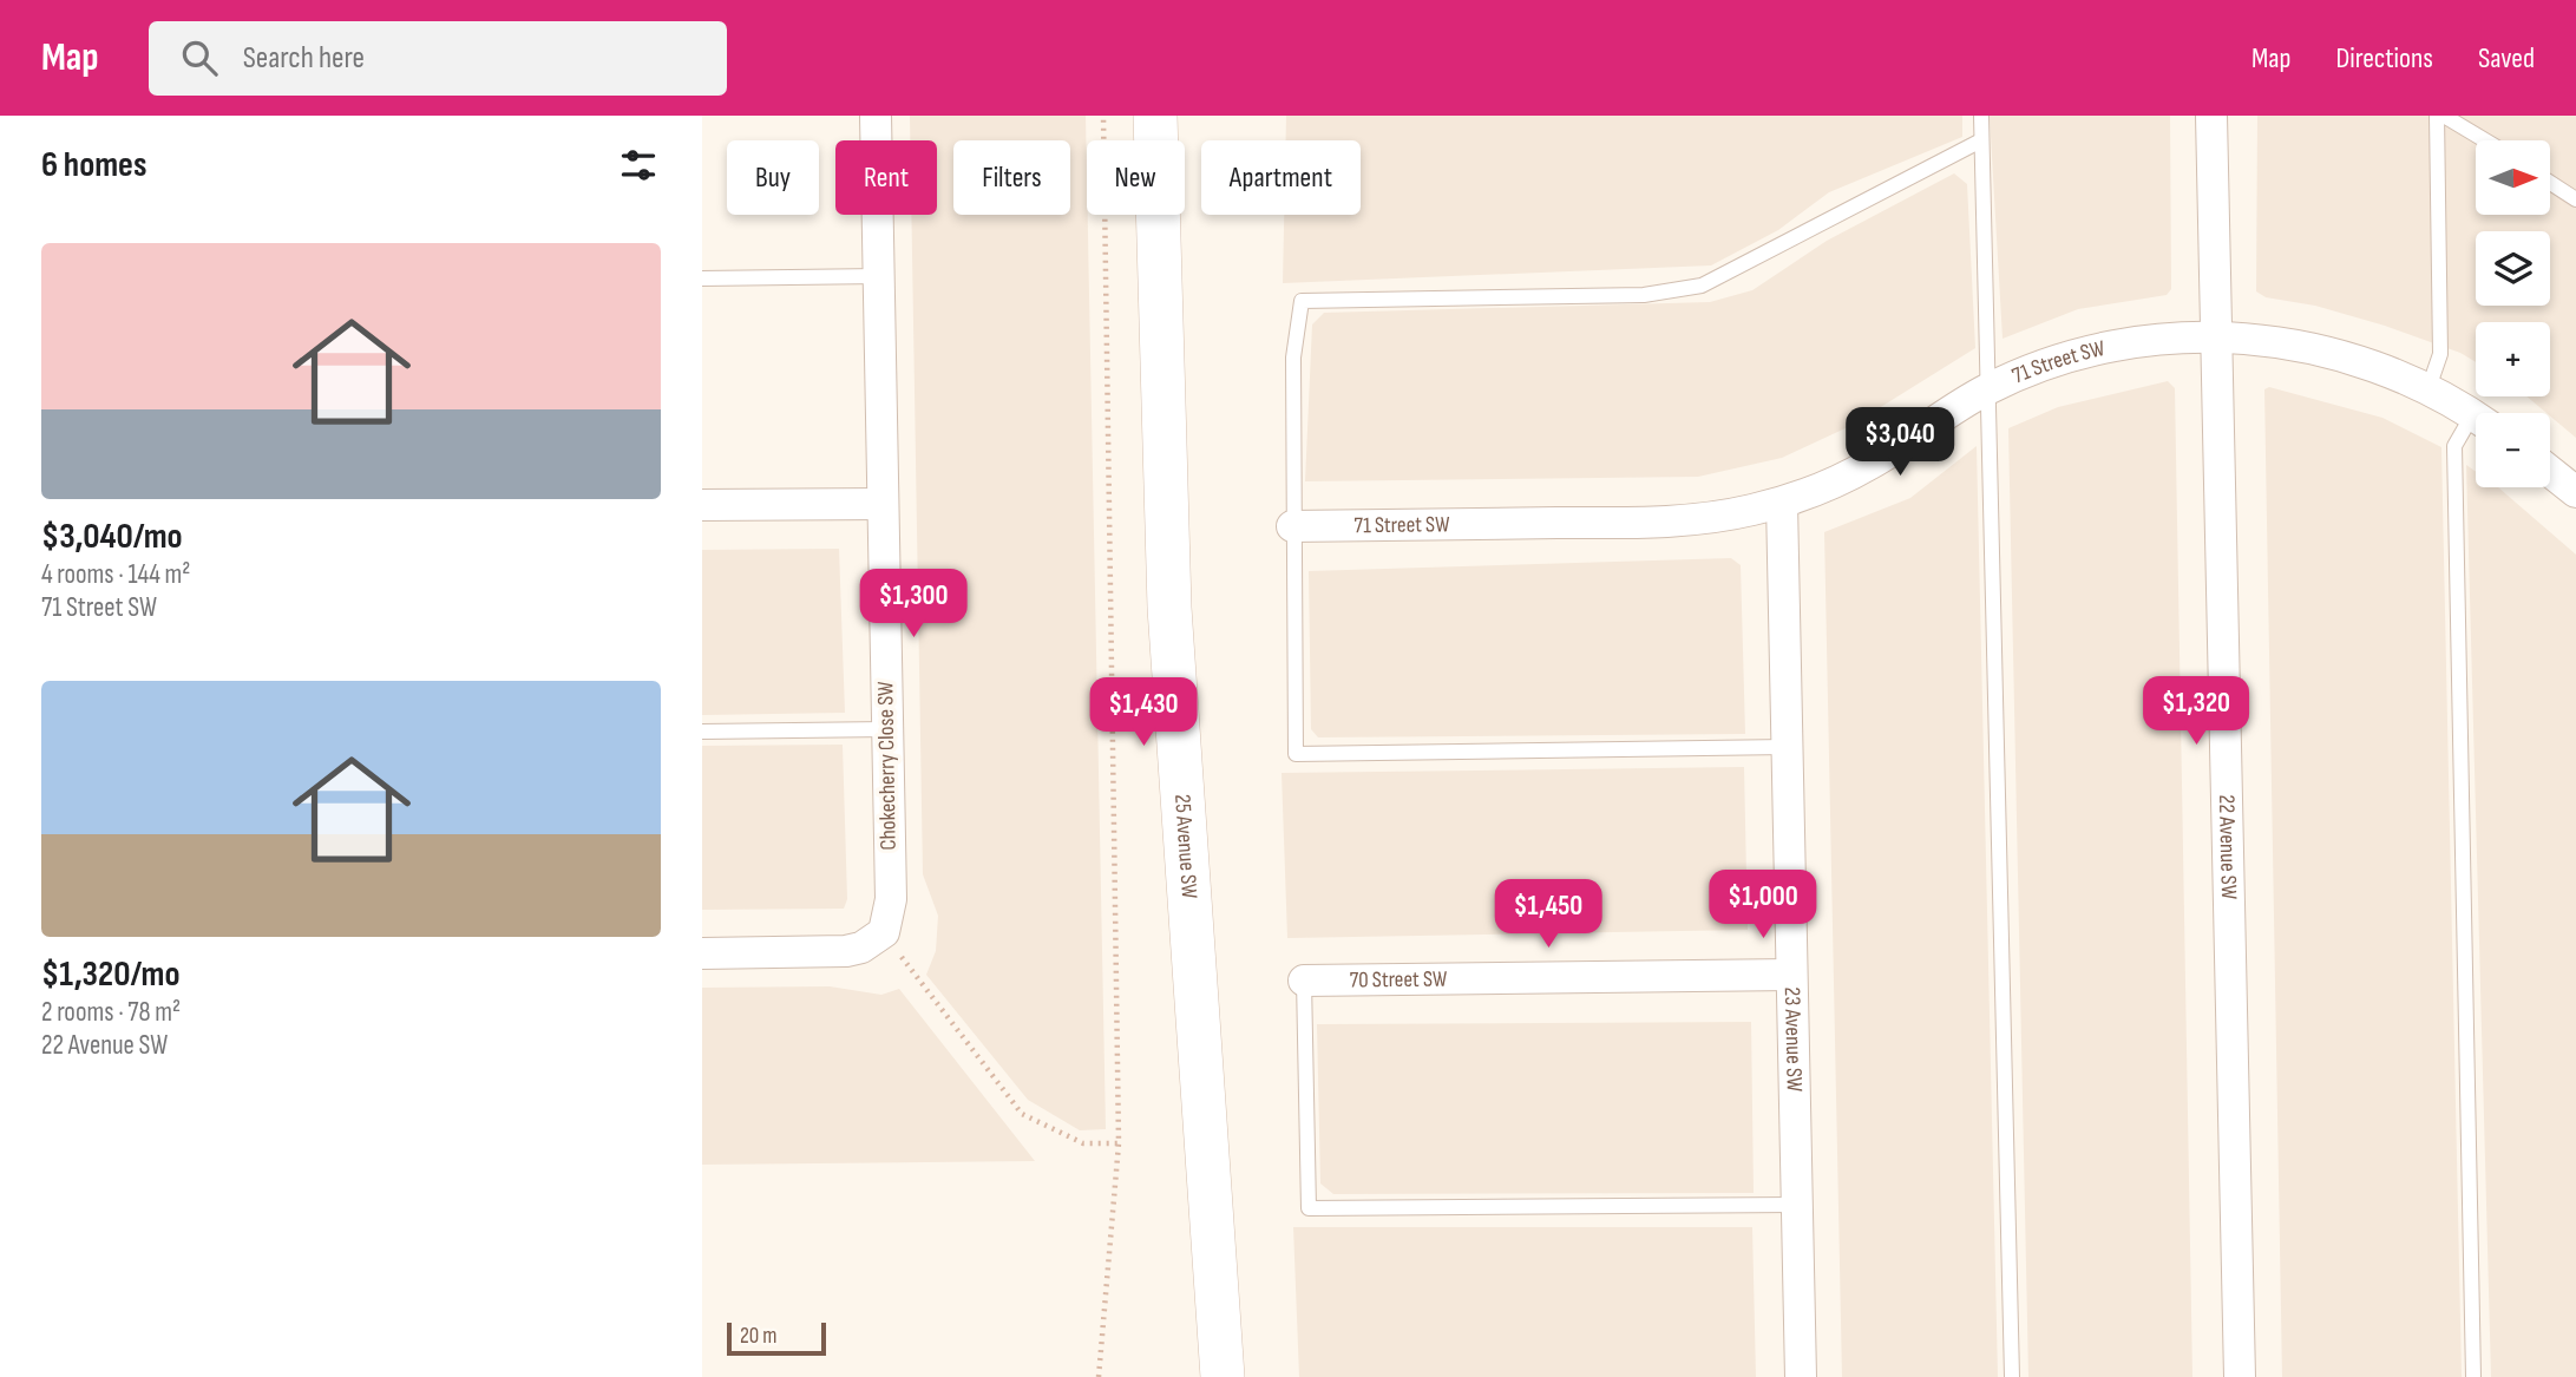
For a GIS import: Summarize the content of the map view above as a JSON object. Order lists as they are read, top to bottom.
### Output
{
  "streets": {
    "main road": ["25 Avenue SW"],
    "street": [
      "71 Street SW",
      "Chokecherry Close SW",
      "22 Avenue SW",
      "70 Street SW",
      "23 Avenue SW"
    ]
  },
  "crossings": [
    ["71 Street SW", "22 Avenue SW"],
    ["71 Street SW", "23 Avenue SW"],
    ["70 Street SW", "23 Avenue SW"]
  ],
  "scale_bar": "20 m",
  "north": "right",
  "page": {
    "header": "Map",
    "search": "Search here",
    "nav": ["Map", "Directions", "Saved"],
    "heading": "6 homes",
    "map_buttons": ["+", "−"],
    "chip": [
      "Buy",
      "Rent",
      "Filters",
      "New",
      "Apartment"
    ],
    "list": [
      {
        "name": "$3,040/mo",
        "note": "4 rooms · 144 m² · 71 Street SW"
      },
      {
        "name": "$1,320/mo",
        "note": "2 rooms · 78 m² · 22 Avenue SW"
      }
    ],
    "price": [
      "$3,040",
      "$1,300",
      "$1,320",
      "$1,430",
      "$1,000",
      "$1,450"
    ],
    "scale": "20 m"
  }
}
